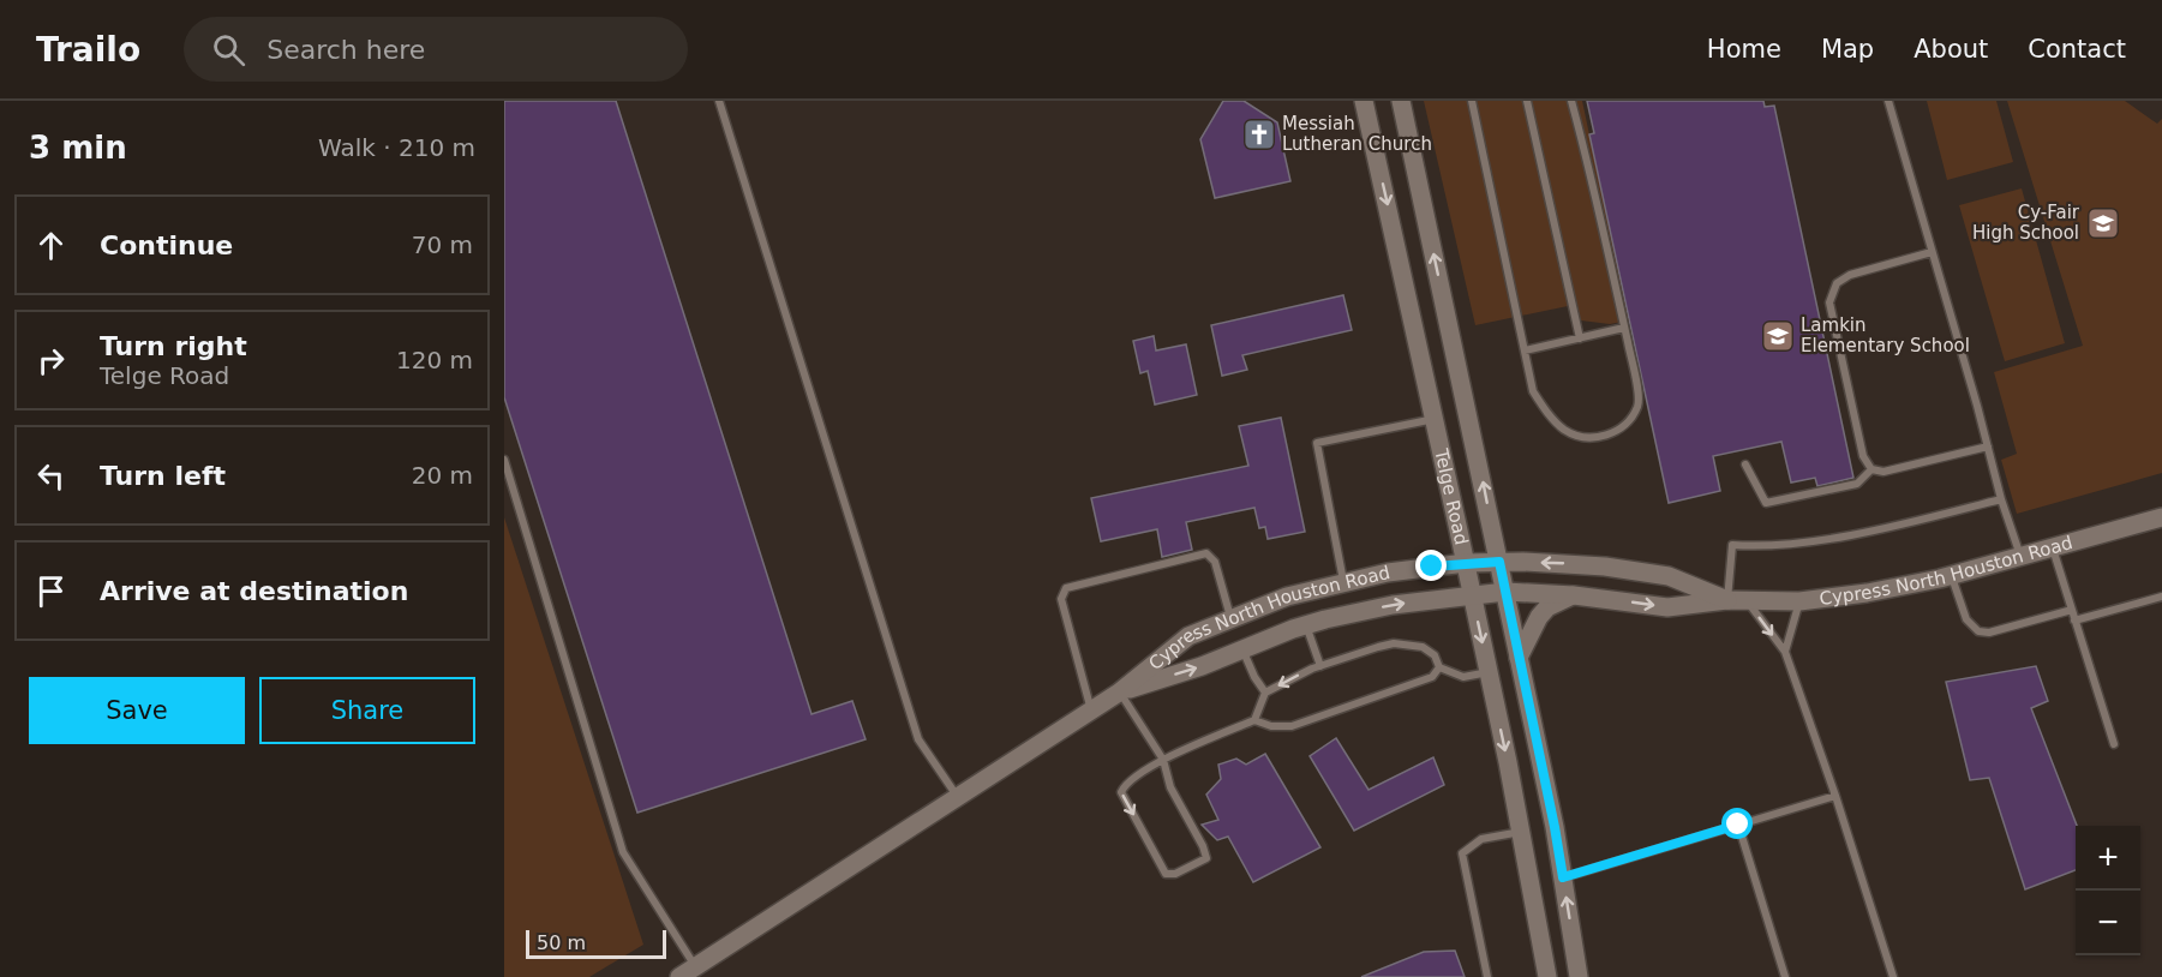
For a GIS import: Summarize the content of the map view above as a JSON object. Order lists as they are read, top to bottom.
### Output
{
  "streets": {
    "main road": ["Telge Road", "Cypress North Houston Road"]
  },
  "crossings": [
    ["Telge Road", "Cypress North Houston Road"]
  ],
  "places": {
    "church": ["Messiah Lutheran Church"],
    "school or university": ["Cy-Fair High School", "Lamkin Elementary School"]
  },
  "scale_bar": "50 m",
  "page": {
    "header": "Trailo",
    "search": "Search here",
    "nav": [
      "Home",
      "Map",
      "About",
      "Contact"
    ],
    "heading": ["3 min", "Walk · 210 m"],
    "list": [
      ["Continue", "70 m"],
      ["Turn right", "Telge Road", "120 m"],
      ["Turn left", "20 m"],
      "Arrive at destination"
    ],
    "buttons": ["Save", "Share"],
    "map_buttons": ["+", "−"],
    "scale": "50 m"
  }
}
